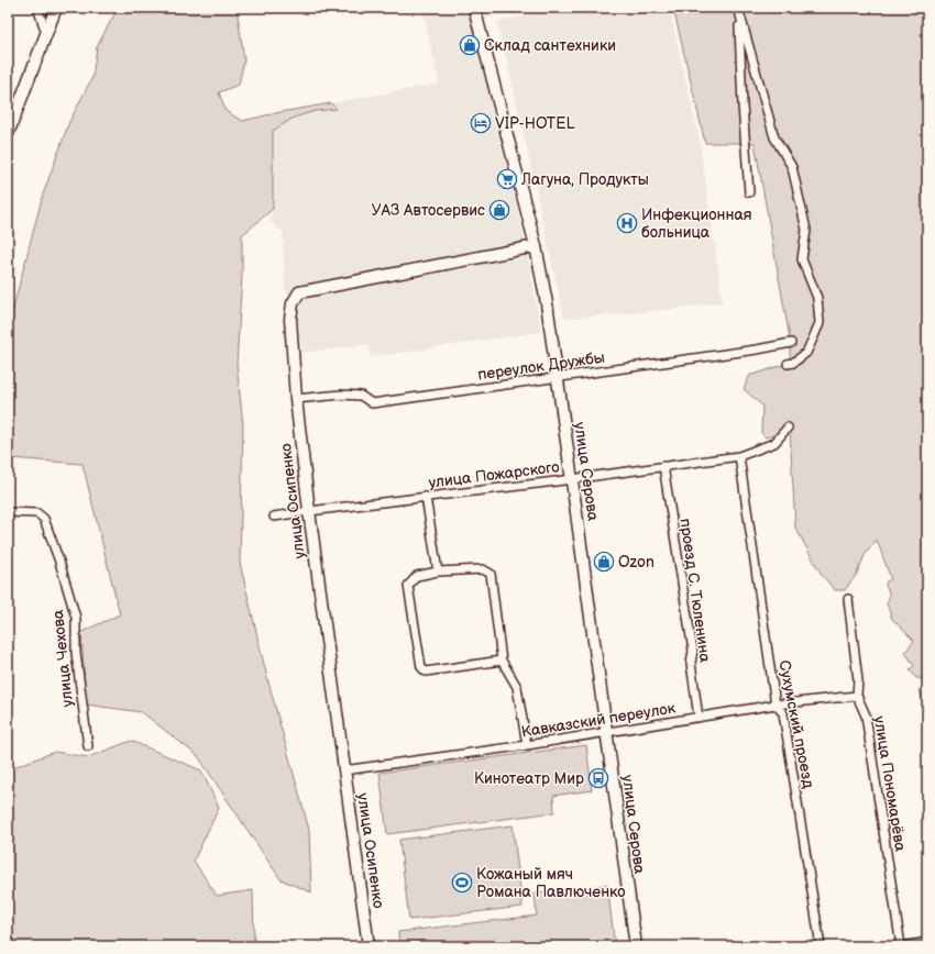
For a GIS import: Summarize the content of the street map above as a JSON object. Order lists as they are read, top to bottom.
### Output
{
  "streets": {
    "main road": ["улица Серова", "улица Осипенко"],
    "street": [
      "переулок Дружбы",
      "улица Пожарского",
      "проезд С. Тюленина",
      "улица Чехова",
      "Кавказский переулок",
      "Сухумский проезд",
      "улица Пономарёва"
    ]
  },
  "crossings": [
    ["переулок Дружбы", "улица Серова"],
    ["переулок Дружбы", "улица Осипенко"],
    ["улица Серова", "улица Пожарского"],
    ["улица Серова", "улица Осипенко"],
    ["улица Серова", "Кавказский переулок"],
    ["улица Пожарского", "улица Осипенко"],
    ["улица Пожарского", "проезд С. Тюленина"],
    ["улица Пожарского", "Сухумский проезд"],
    ["улица Осипенко", "Кавказский переулок"],
    ["проезд С. Тюленина", "Кавказский переулок"],
    ["Кавказский переулок", "Сухумский проезд"],
    ["Кавказский переулок", "улица Пономарёва"]
  ],
  "places": {
    "shop": ["Склад сантехники", "УАЗ Автосервис", "Ozon"],
    "hotel": ["VIP-HOTEL"],
    "supermarket": ["Лагуна, Продукты"],
    "hospital": ["Инфекционная больница"],
    "bus stop": ["Кинотеатр Мир"],
    "sports": ["Кожаный мяч Романа Павлюченко"]
  }
}
